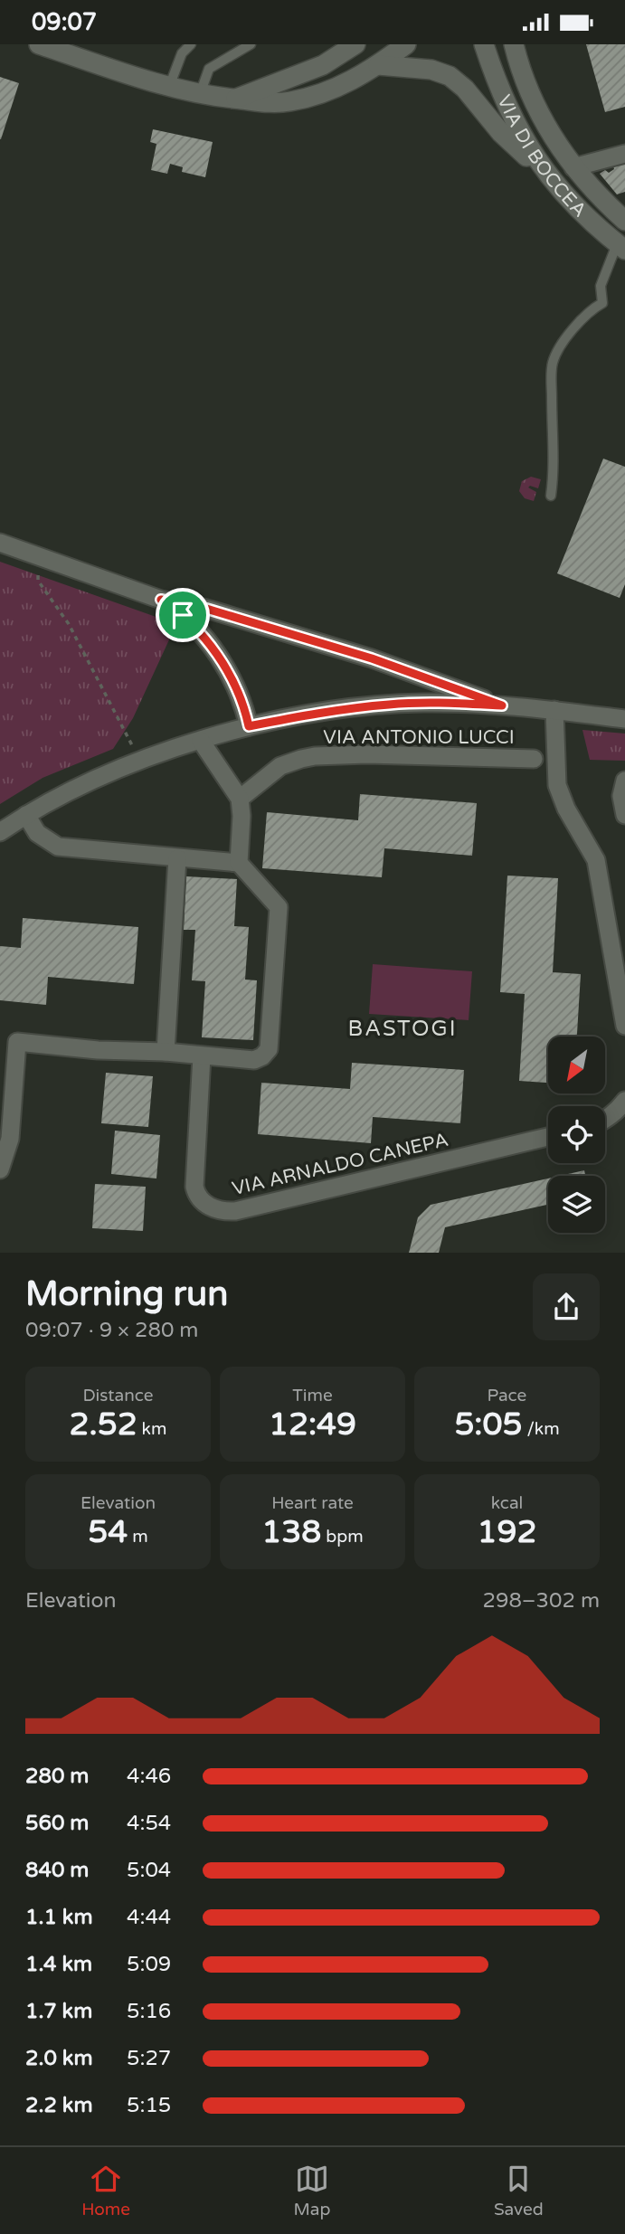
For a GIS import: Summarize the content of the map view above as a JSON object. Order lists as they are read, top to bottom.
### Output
{
  "streets": {
    "main road": ["VIA DI BOCCEA"],
    "street": ["VIA ANTONIO LUCCI", "VIA ARNALDO CANEPA"]
  },
  "districts": ["BASTOGI"],
  "north": "bottom left",
  "page": {
    "status": "09:07",
    "heading": ["Morning run", "09:07 · 9 × 280 m"],
    "stats": [
      ["Distance", "2.52 km"],
      ["Time", "12:49"],
      ["Pace", "5:05 /km"],
      ["Elevation", "54 m"],
      ["Heart rate", "138 bpm"],
      ["kcal", "192"]
    ],
    "chart": ["Elevation", "298–302 m"],
    "list": [
      {
        "name": "280 m",
        "note": "4:46"
      },
      {
        "name": "560 m",
        "note": "4:54"
      },
      {
        "name": "840 m",
        "note": "5:04"
      },
      {
        "name": "1.1 km",
        "note": "4:44"
      },
      {
        "name": "1.4 km",
        "note": "5:09"
      },
      {
        "name": "1.7 km",
        "note": "5:16"
      },
      {
        "name": "2.0 km",
        "note": "5:27"
      },
      {
        "name": "2.2 km",
        "note": "5:15"
      }
    ],
    "tabs": ["Home", "Map", "Saved"]
  }
}
